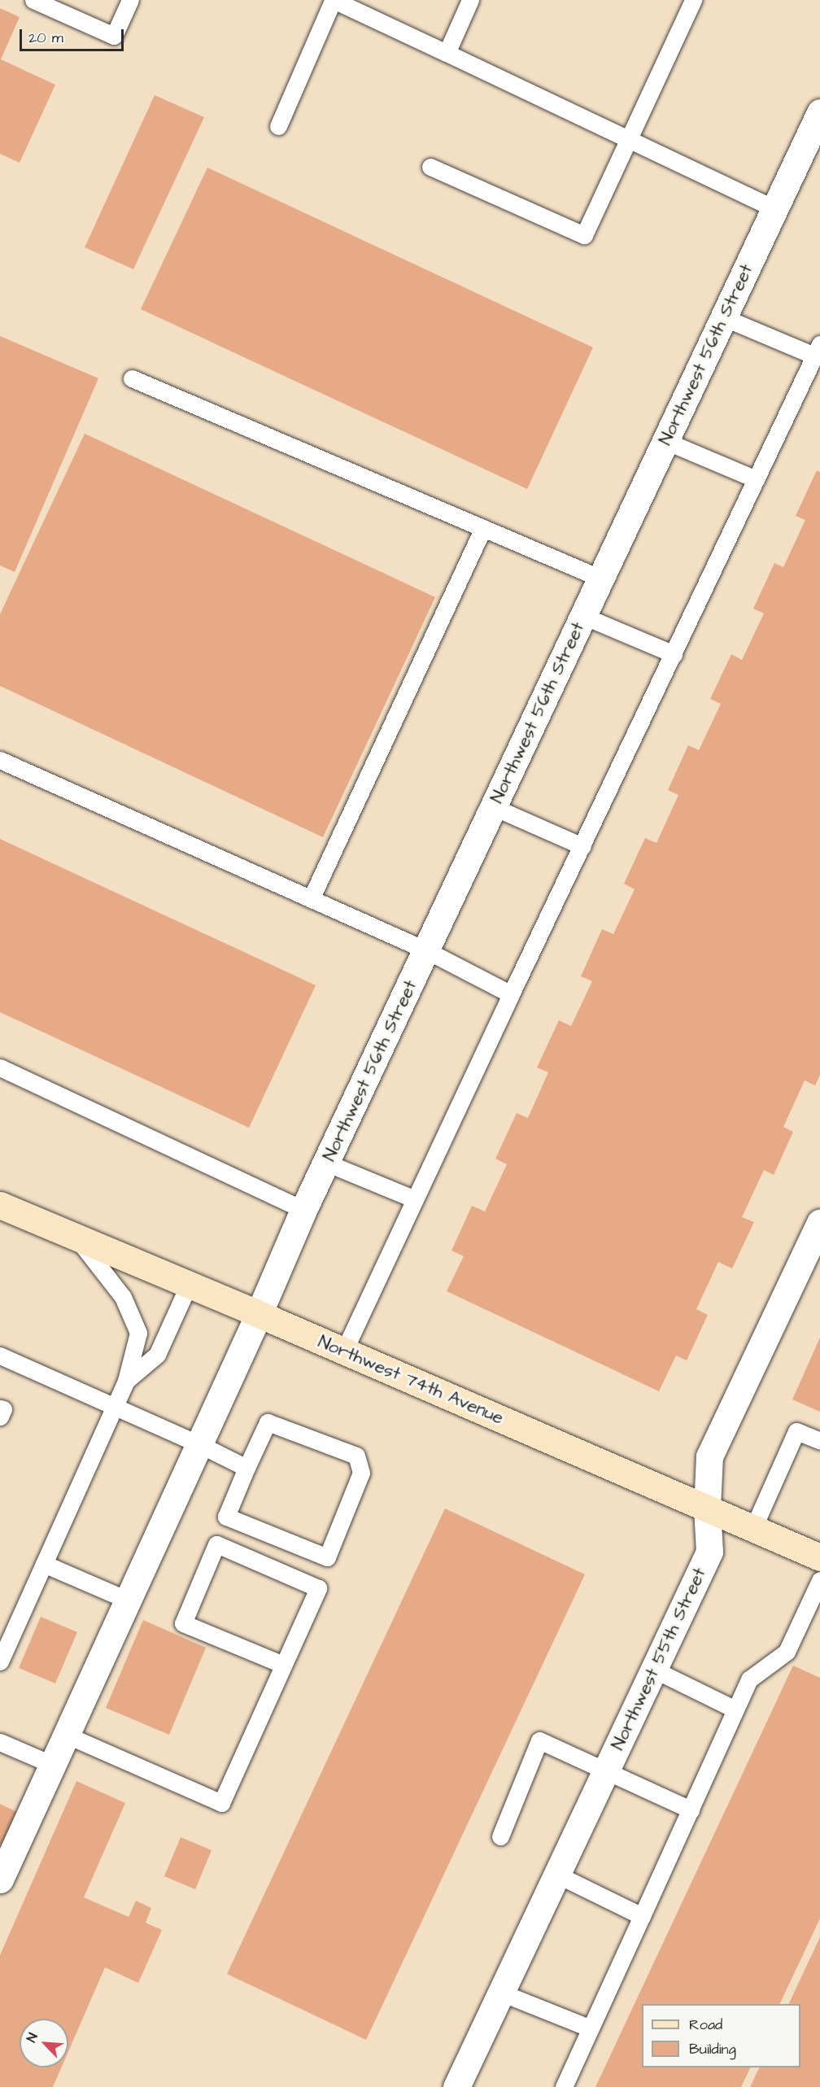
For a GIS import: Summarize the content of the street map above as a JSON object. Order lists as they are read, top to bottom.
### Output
{
  "streets": {
    "street": ["Northwest 56th Street", "Northwest 74th Avenue", "Northwest 55th Street"]
  },
  "crossings": [
    ["Northwest 56th Street", "Northwest 74th Avenue"],
    ["Northwest 74th Avenue", "Northwest 55th Street"]
  ],
  "legend": ["Road", "Building"],
  "scale_bar": "20 m",
  "north": "top left"
}
